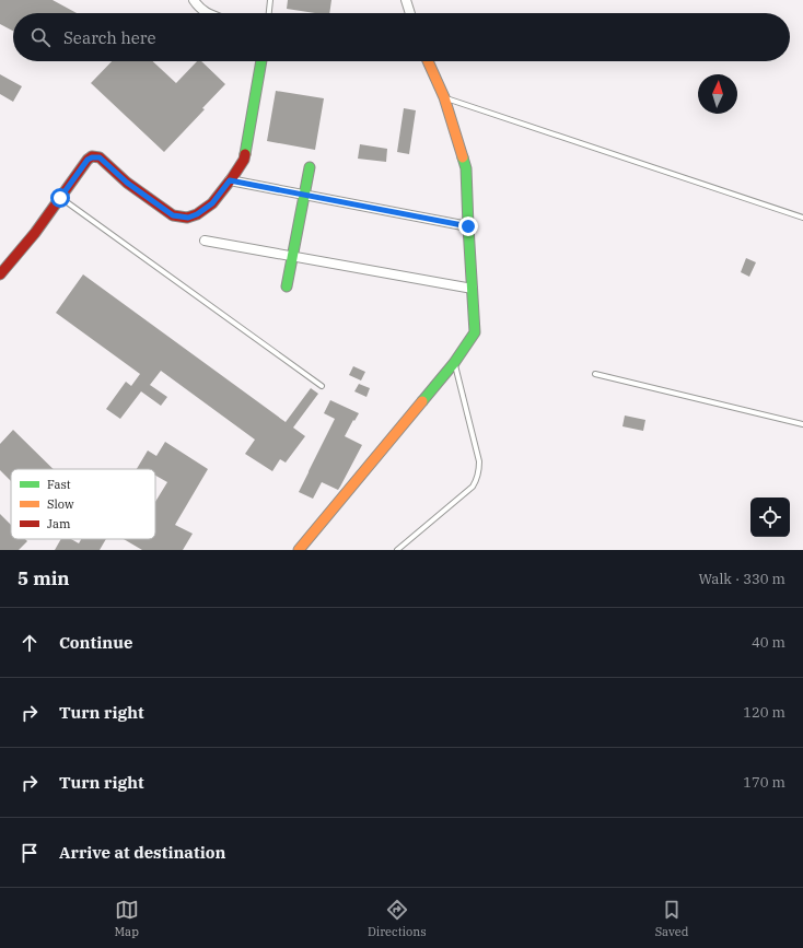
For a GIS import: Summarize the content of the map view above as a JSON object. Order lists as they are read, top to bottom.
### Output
{
  "legend": ["Fast", "Slow", "Jam"],
  "north": "top",
  "page": {
    "search": "Search here",
    "heading": ["5 min", "Walk · 330 m"],
    "list": [
      ["Continue", "40 m"],
      ["Turn right", "120 m"],
      ["Turn right", "170 m"],
      "Arrive at destination"
    ],
    "nav": ["Map", "Directions", "Saved"]
  }
}
